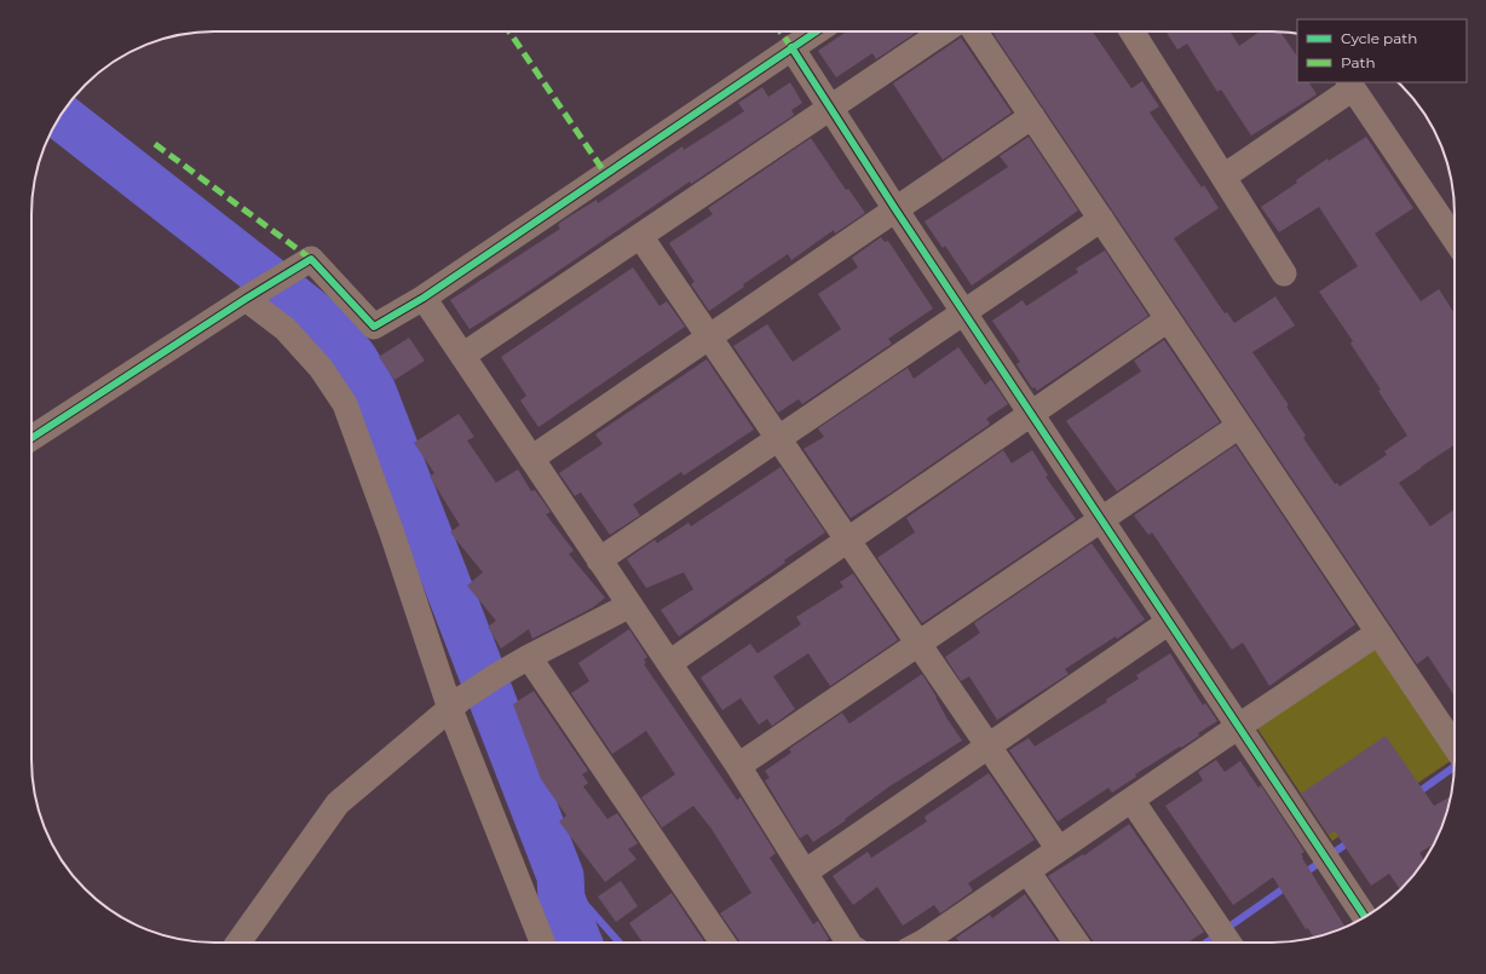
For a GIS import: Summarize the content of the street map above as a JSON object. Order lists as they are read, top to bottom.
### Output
{
  "legend": ["Cycle path", "Path"]
}
